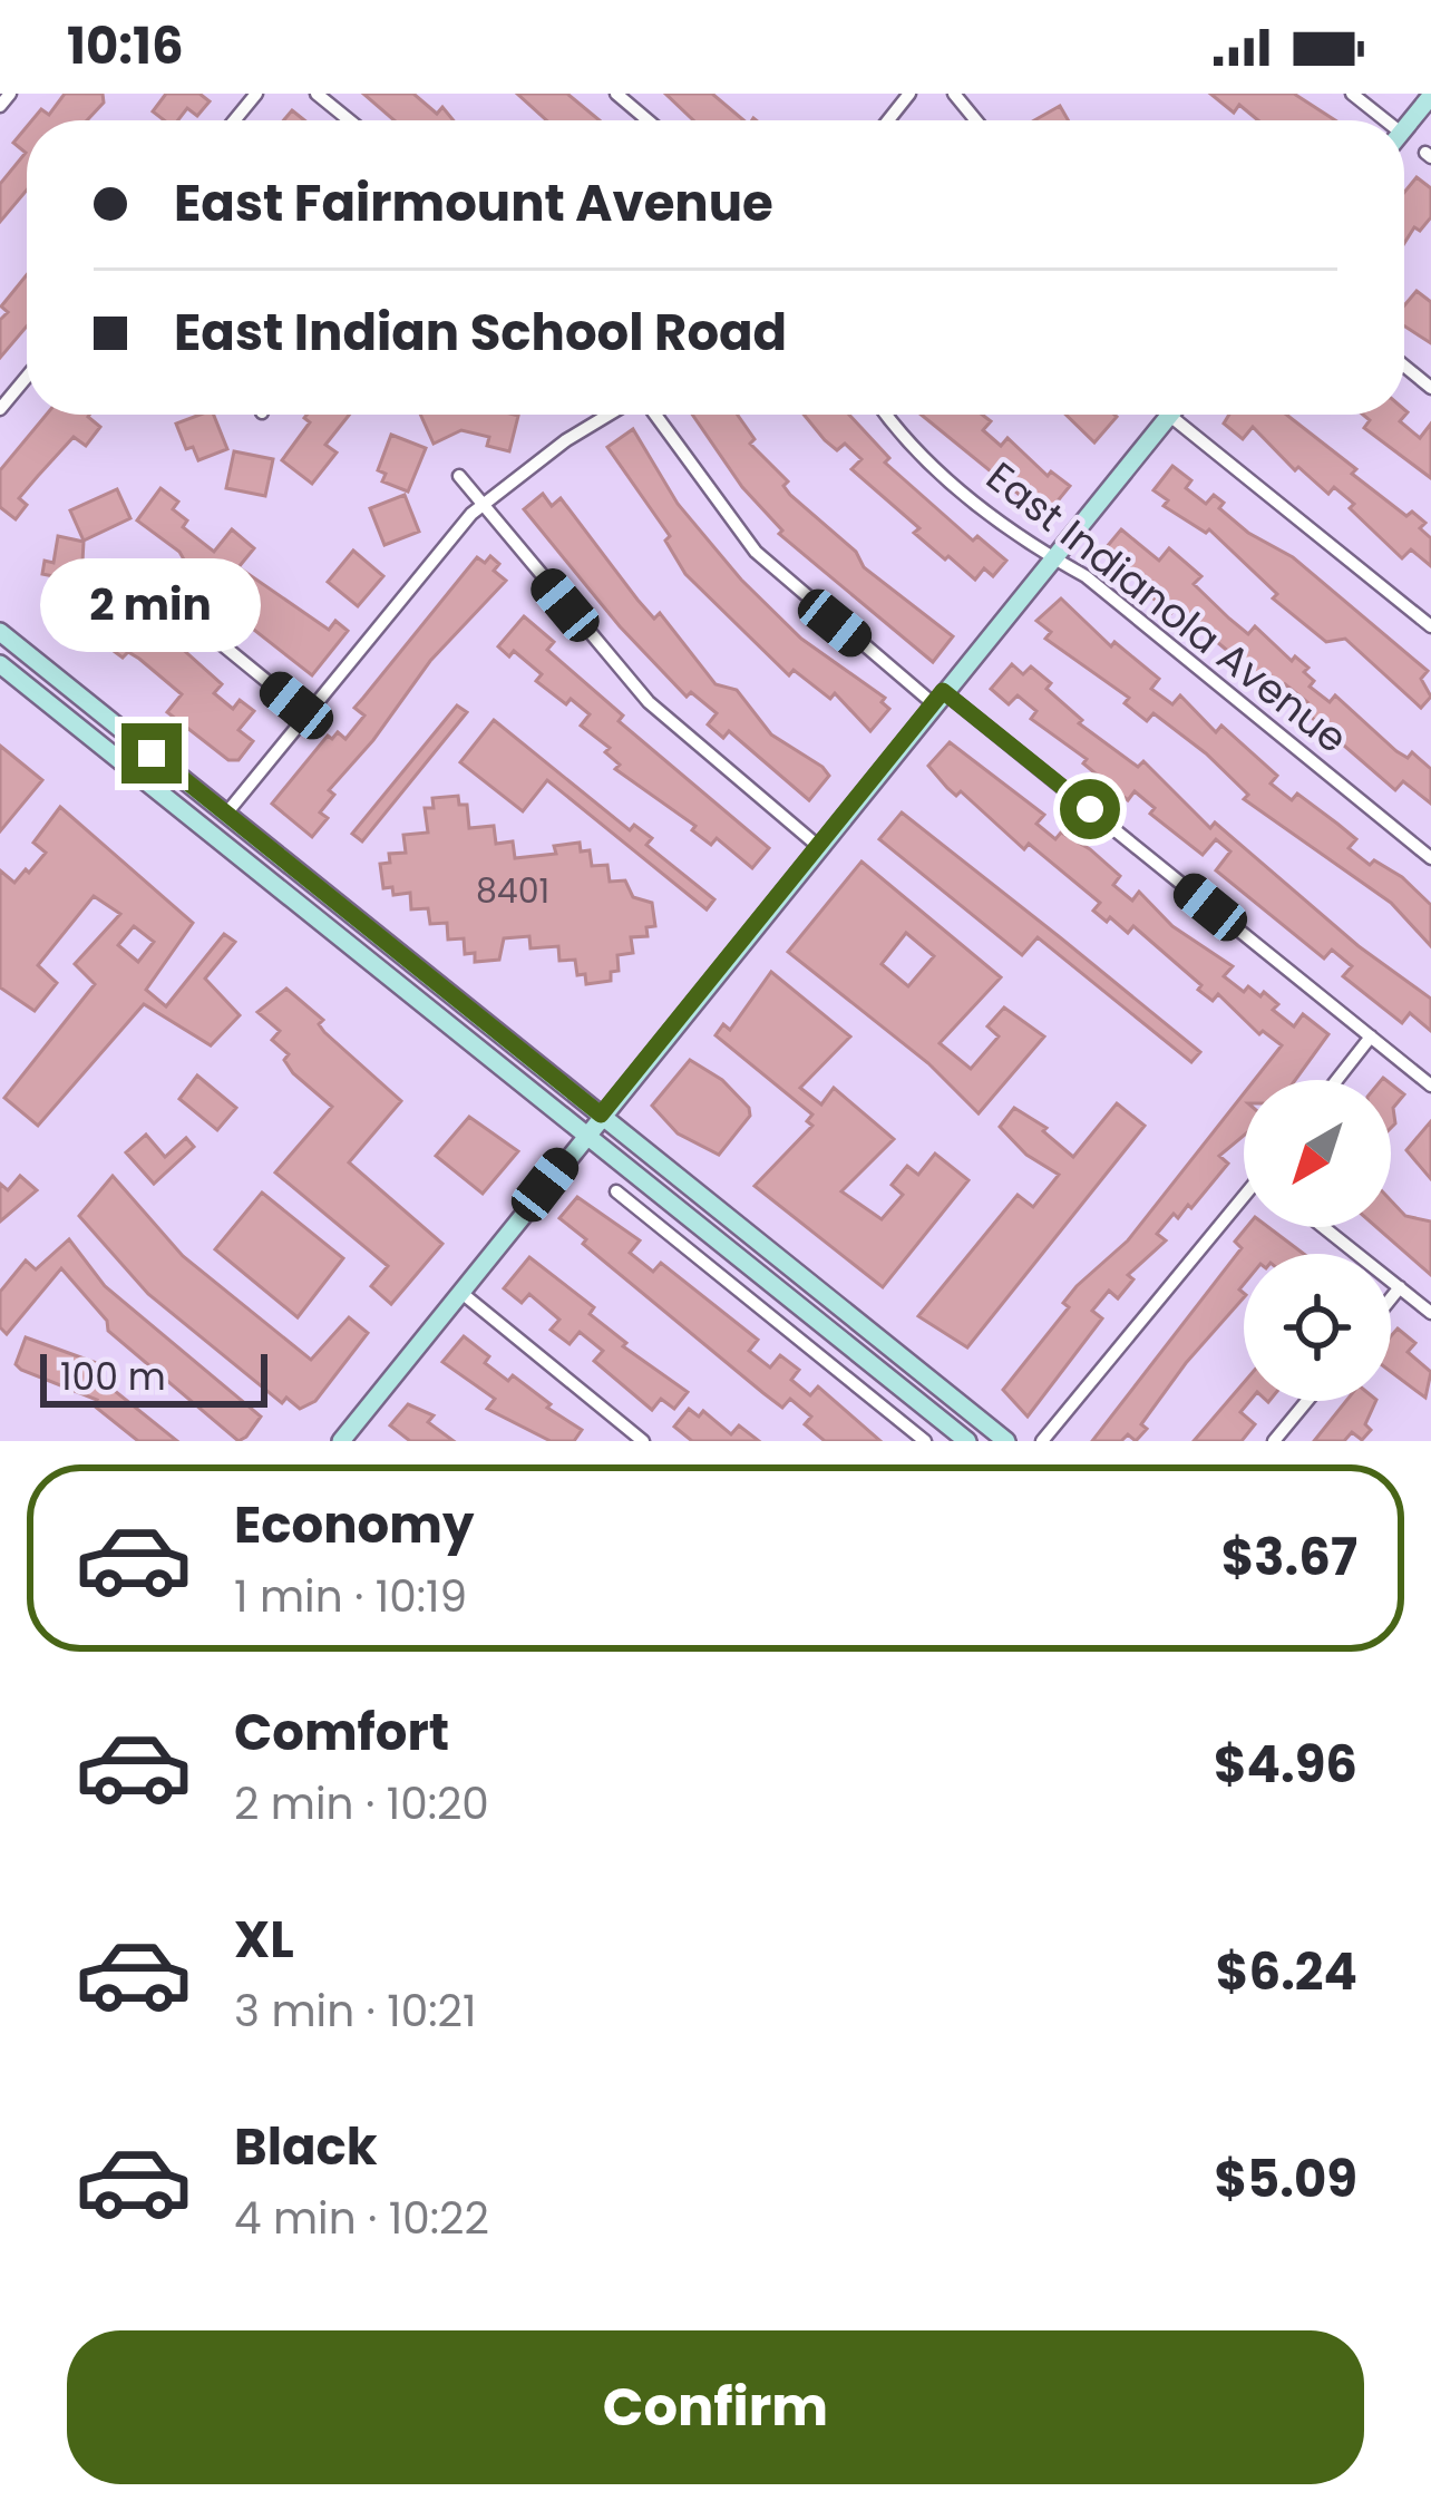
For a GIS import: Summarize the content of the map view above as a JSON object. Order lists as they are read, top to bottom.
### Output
{
  "streets": {
    "street": ["East Indianola Avenue"]
  },
  "house_numbers": ["8401"],
  "scale_bar": "100 m",
  "north": "bottom left",
  "page": {
    "status": "10:16",
    "banner": ["East Fairmount Avenue", "East Indian School Road"],
    "bubble": "2 min",
    "scale": "100 m",
    "list": [
      {
        "name": "Economy",
        "note": "1 min · 10:19",
        "value": "$3.67"
      },
      {
        "name": "Comfort",
        "note": "2 min · 10:20",
        "value": "$4.96"
      },
      {
        "name": "XL",
        "note": "3 min · 10:21",
        "value": "$6.24"
      },
      {
        "name": "Black",
        "note": "4 min · 10:22",
        "value": "$5.09"
      }
    ],
    "buttons": "Confirm"
  }
}
